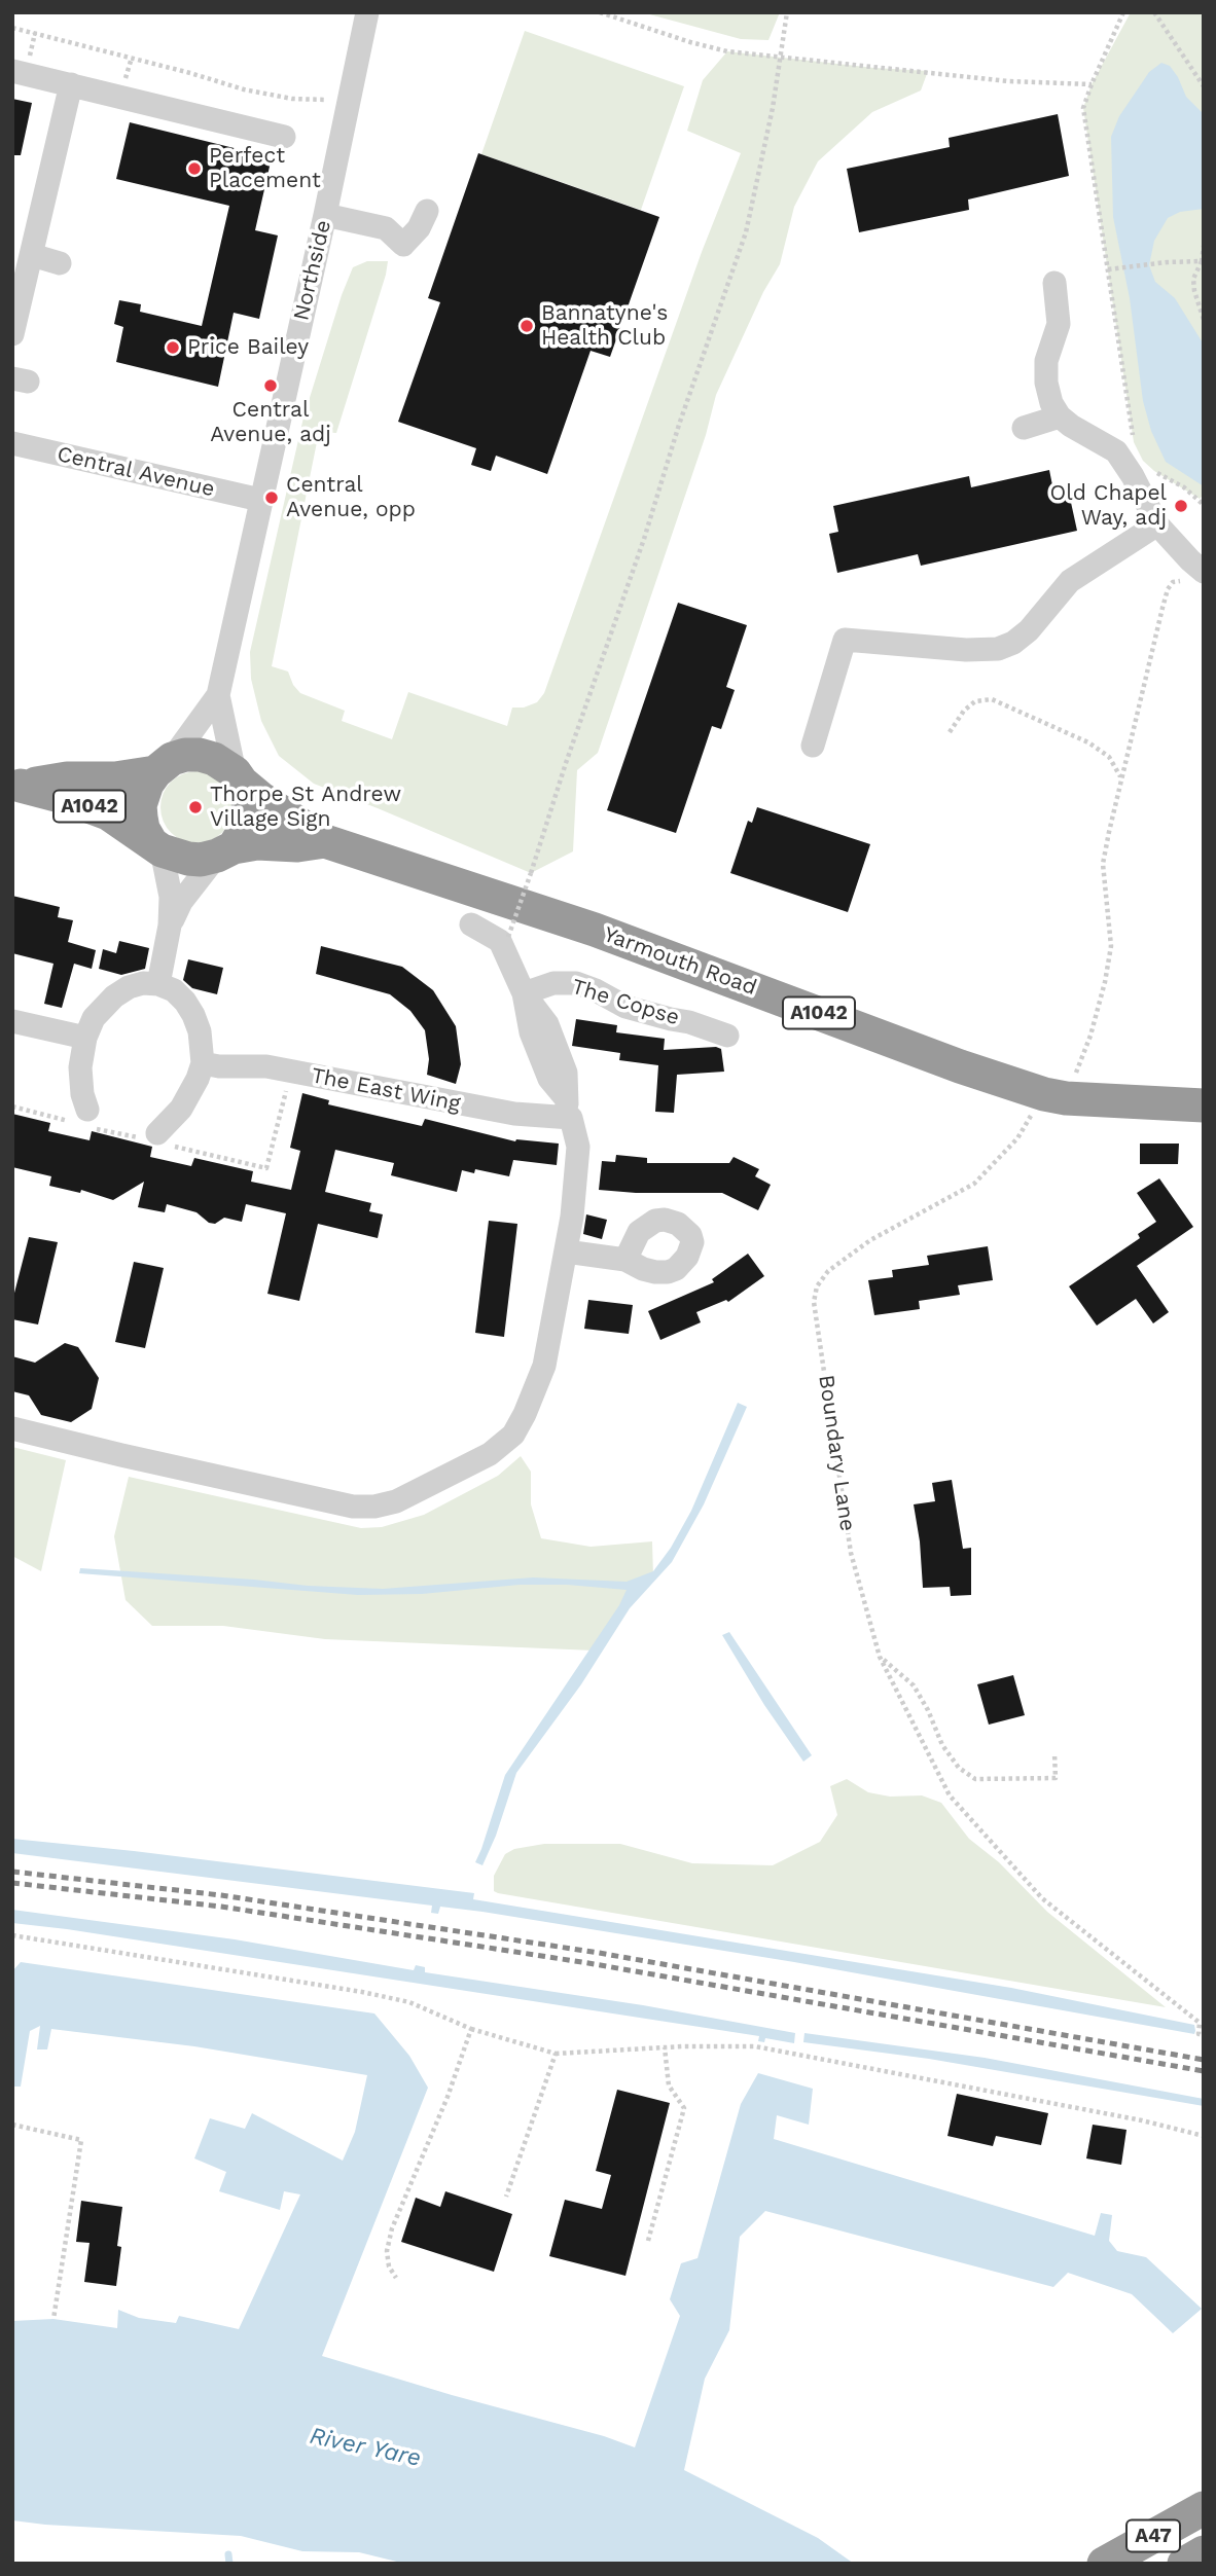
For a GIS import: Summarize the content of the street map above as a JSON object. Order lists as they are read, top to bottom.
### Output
{
  "streets": {
    "highway": ["A1042", "Yarmouth Road", "A47"],
    "street": [
      "Northside",
      "Central Avenue",
      "The Copse",
      "The East Wing"
    ],
    "path": ["Boundary Lane"]
  },
  "crossings": [
    ["Northside", "Central Avenue"],
    ["Northside", "A1042"],
    ["Northside", "Yarmouth Road"],
    ["A1042", "Yarmouth Road"],
    ["Yarmouth Road", "Boundary Lane"]
  ],
  "water": ["River Yare"],
  "places": [
    "Perfect Placement",
    "Bannatyne's Health Club",
    "Price Bailey",
    "Central Avenue, adj",
    "Central Avenue, opp",
    "Old Chapel Way, adj",
    "Thorpe St Andrew Village Sign"
  ]
}
